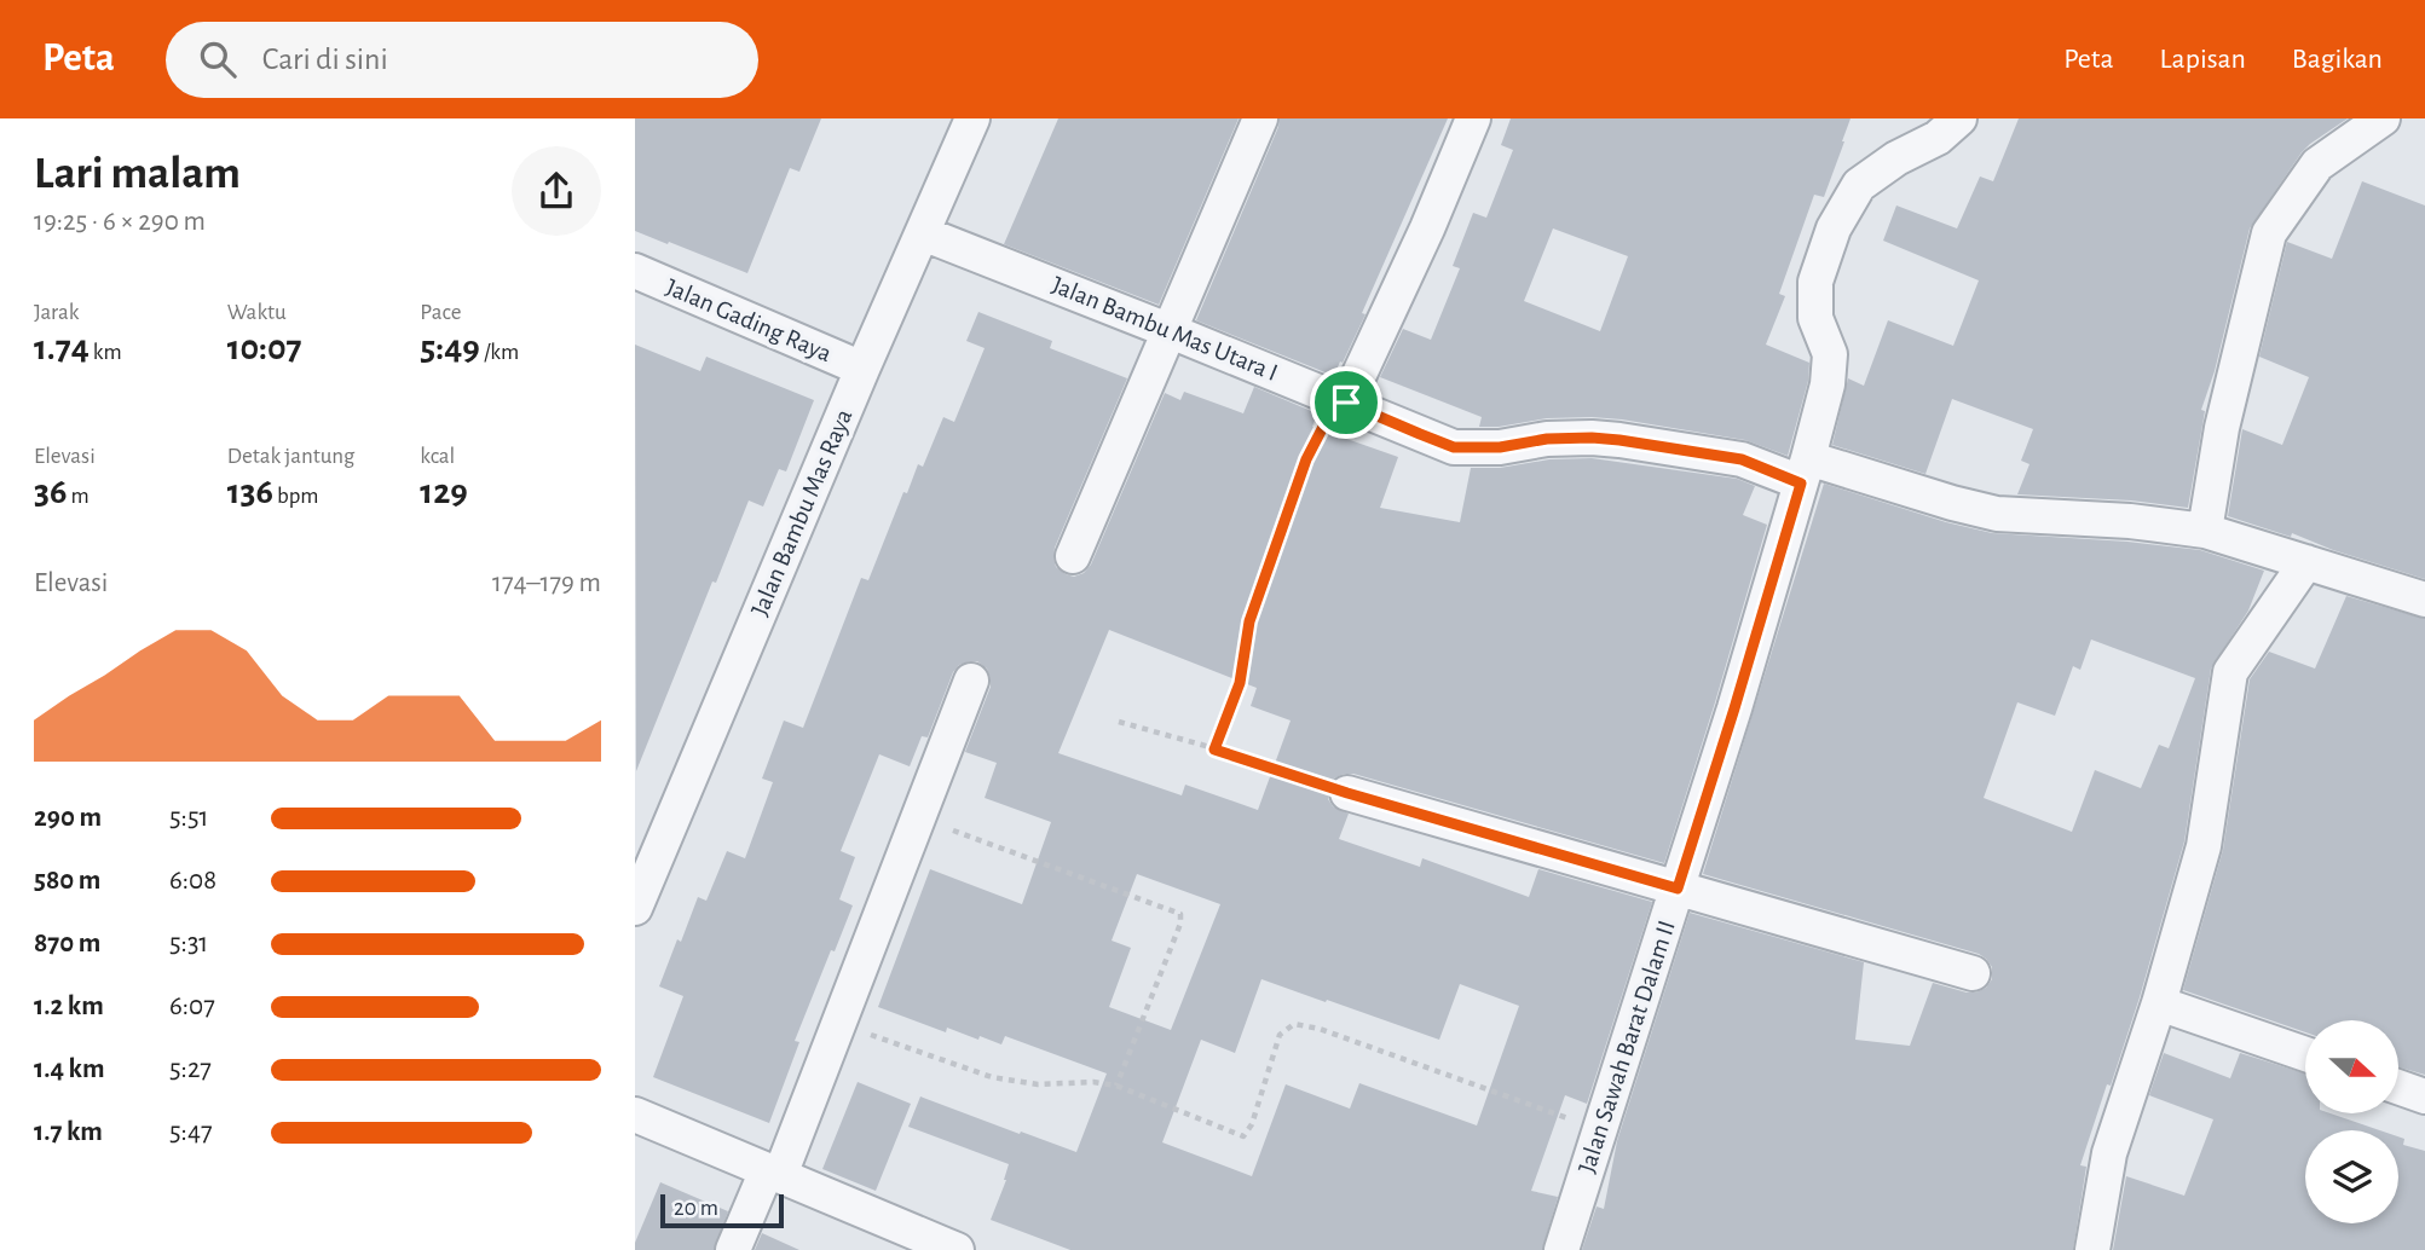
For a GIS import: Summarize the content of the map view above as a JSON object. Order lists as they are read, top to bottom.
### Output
{
  "streets": {
    "street": [
      "Jalan Gading Raya",
      "Jalan Bambu Mas Utara I",
      "Jalan Bambu Mas Raya",
      "Jalan Sawah Barat Dalam II"
    ]
  },
  "crossings": [
    ["Jalan Gading Raya", "Jalan Bambu Mas Raya"],
    ["Jalan Bambu Mas Utara I", "Jalan Bambu Mas Raya"],
    ["Jalan Bambu Mas Utara I", "Jalan Sawah Barat Dalam II"]
  ],
  "scale_bar": "20 m",
  "north": "right",
  "page": {
    "header": "Peta",
    "search": "Cari di sini",
    "nav": ["Peta", "Lapisan", "Bagikan"],
    "heading": ["Lari malam", "19:25 · 6 × 290 m"],
    "stats": [
      ["Jarak", "1.74 km"],
      ["Waktu", "10:07"],
      ["Pace", "5:49 /km"],
      ["Elevasi", "36 m"],
      ["Detak jantung", "136 bpm"],
      ["kcal", "129"]
    ],
    "chart": ["Elevasi", "174–179 m"],
    "list": [
      {
        "name": "290 m",
        "note": "5:51"
      },
      {
        "name": "580 m",
        "note": "6:08"
      },
      {
        "name": "870 m",
        "note": "5:31"
      },
      {
        "name": "1.2 km",
        "note": "6:07"
      },
      {
        "name": "1.4 km",
        "note": "5:27"
      },
      {
        "name": "1.7 km",
        "note": "5:47"
      }
    ],
    "scale": "20 m"
  }
}
